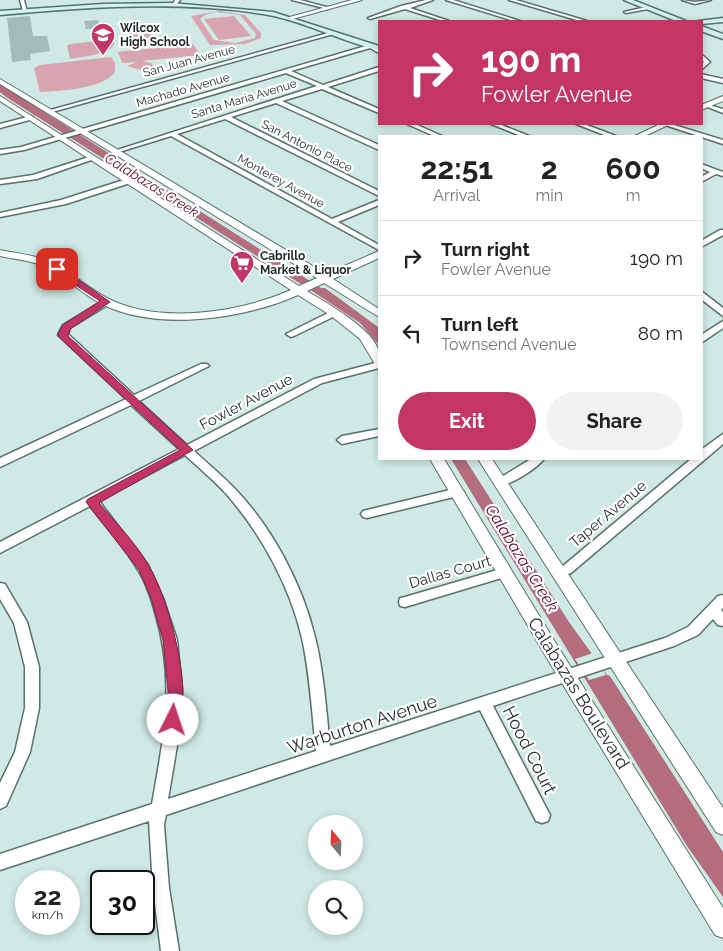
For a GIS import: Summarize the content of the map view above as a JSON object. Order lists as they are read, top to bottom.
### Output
{
  "streets": {
    "street": [
      "San Juan Avenue",
      "Machado Avenue",
      "Santa Maria Avenue",
      "San Antonio Place",
      "Monterey Avenue",
      "Fowler Avenue",
      "Taper Avenue",
      "Dallas Court",
      "Calabazas Boulevard",
      "Warburton Avenue",
      "Hood Court"
    ]
  },
  "crossings": [
    ["Santa Maria Avenue", "San Antonio Place"],
    ["Santa Maria Avenue", "Monterey Avenue"],
    ["Dallas Court", "Calabazas Boulevard"],
    ["Calabazas Boulevard", "Warburton Avenue"],
    ["Warburton Avenue", "Hood Court"]
  ],
  "water": ["Calabazas Creek"],
  "places": {
    "school or university": ["Wilcox High School"],
    "supermarket": ["Cabrillo Market & Liquor"]
  },
  "north": "top",
  "page": {
    "turn": ["190 m", "Fowler Avenue"],
    "eta": [
      "22:51",
      "Arrival",
      "2",
      "min",
      "600",
      "m"
    ],
    "list": [
      {
        "name": "Turn right",
        "note": "Fowler Avenue",
        "value": "190 m"
      },
      {
        "name": "Turn left",
        "note": "Townsend Avenue",
        "value": "80 m"
      }
    ],
    "buttons": ["Exit", "Share"],
    "speed": "22 km/h",
    "limit": "30"
  }
}
